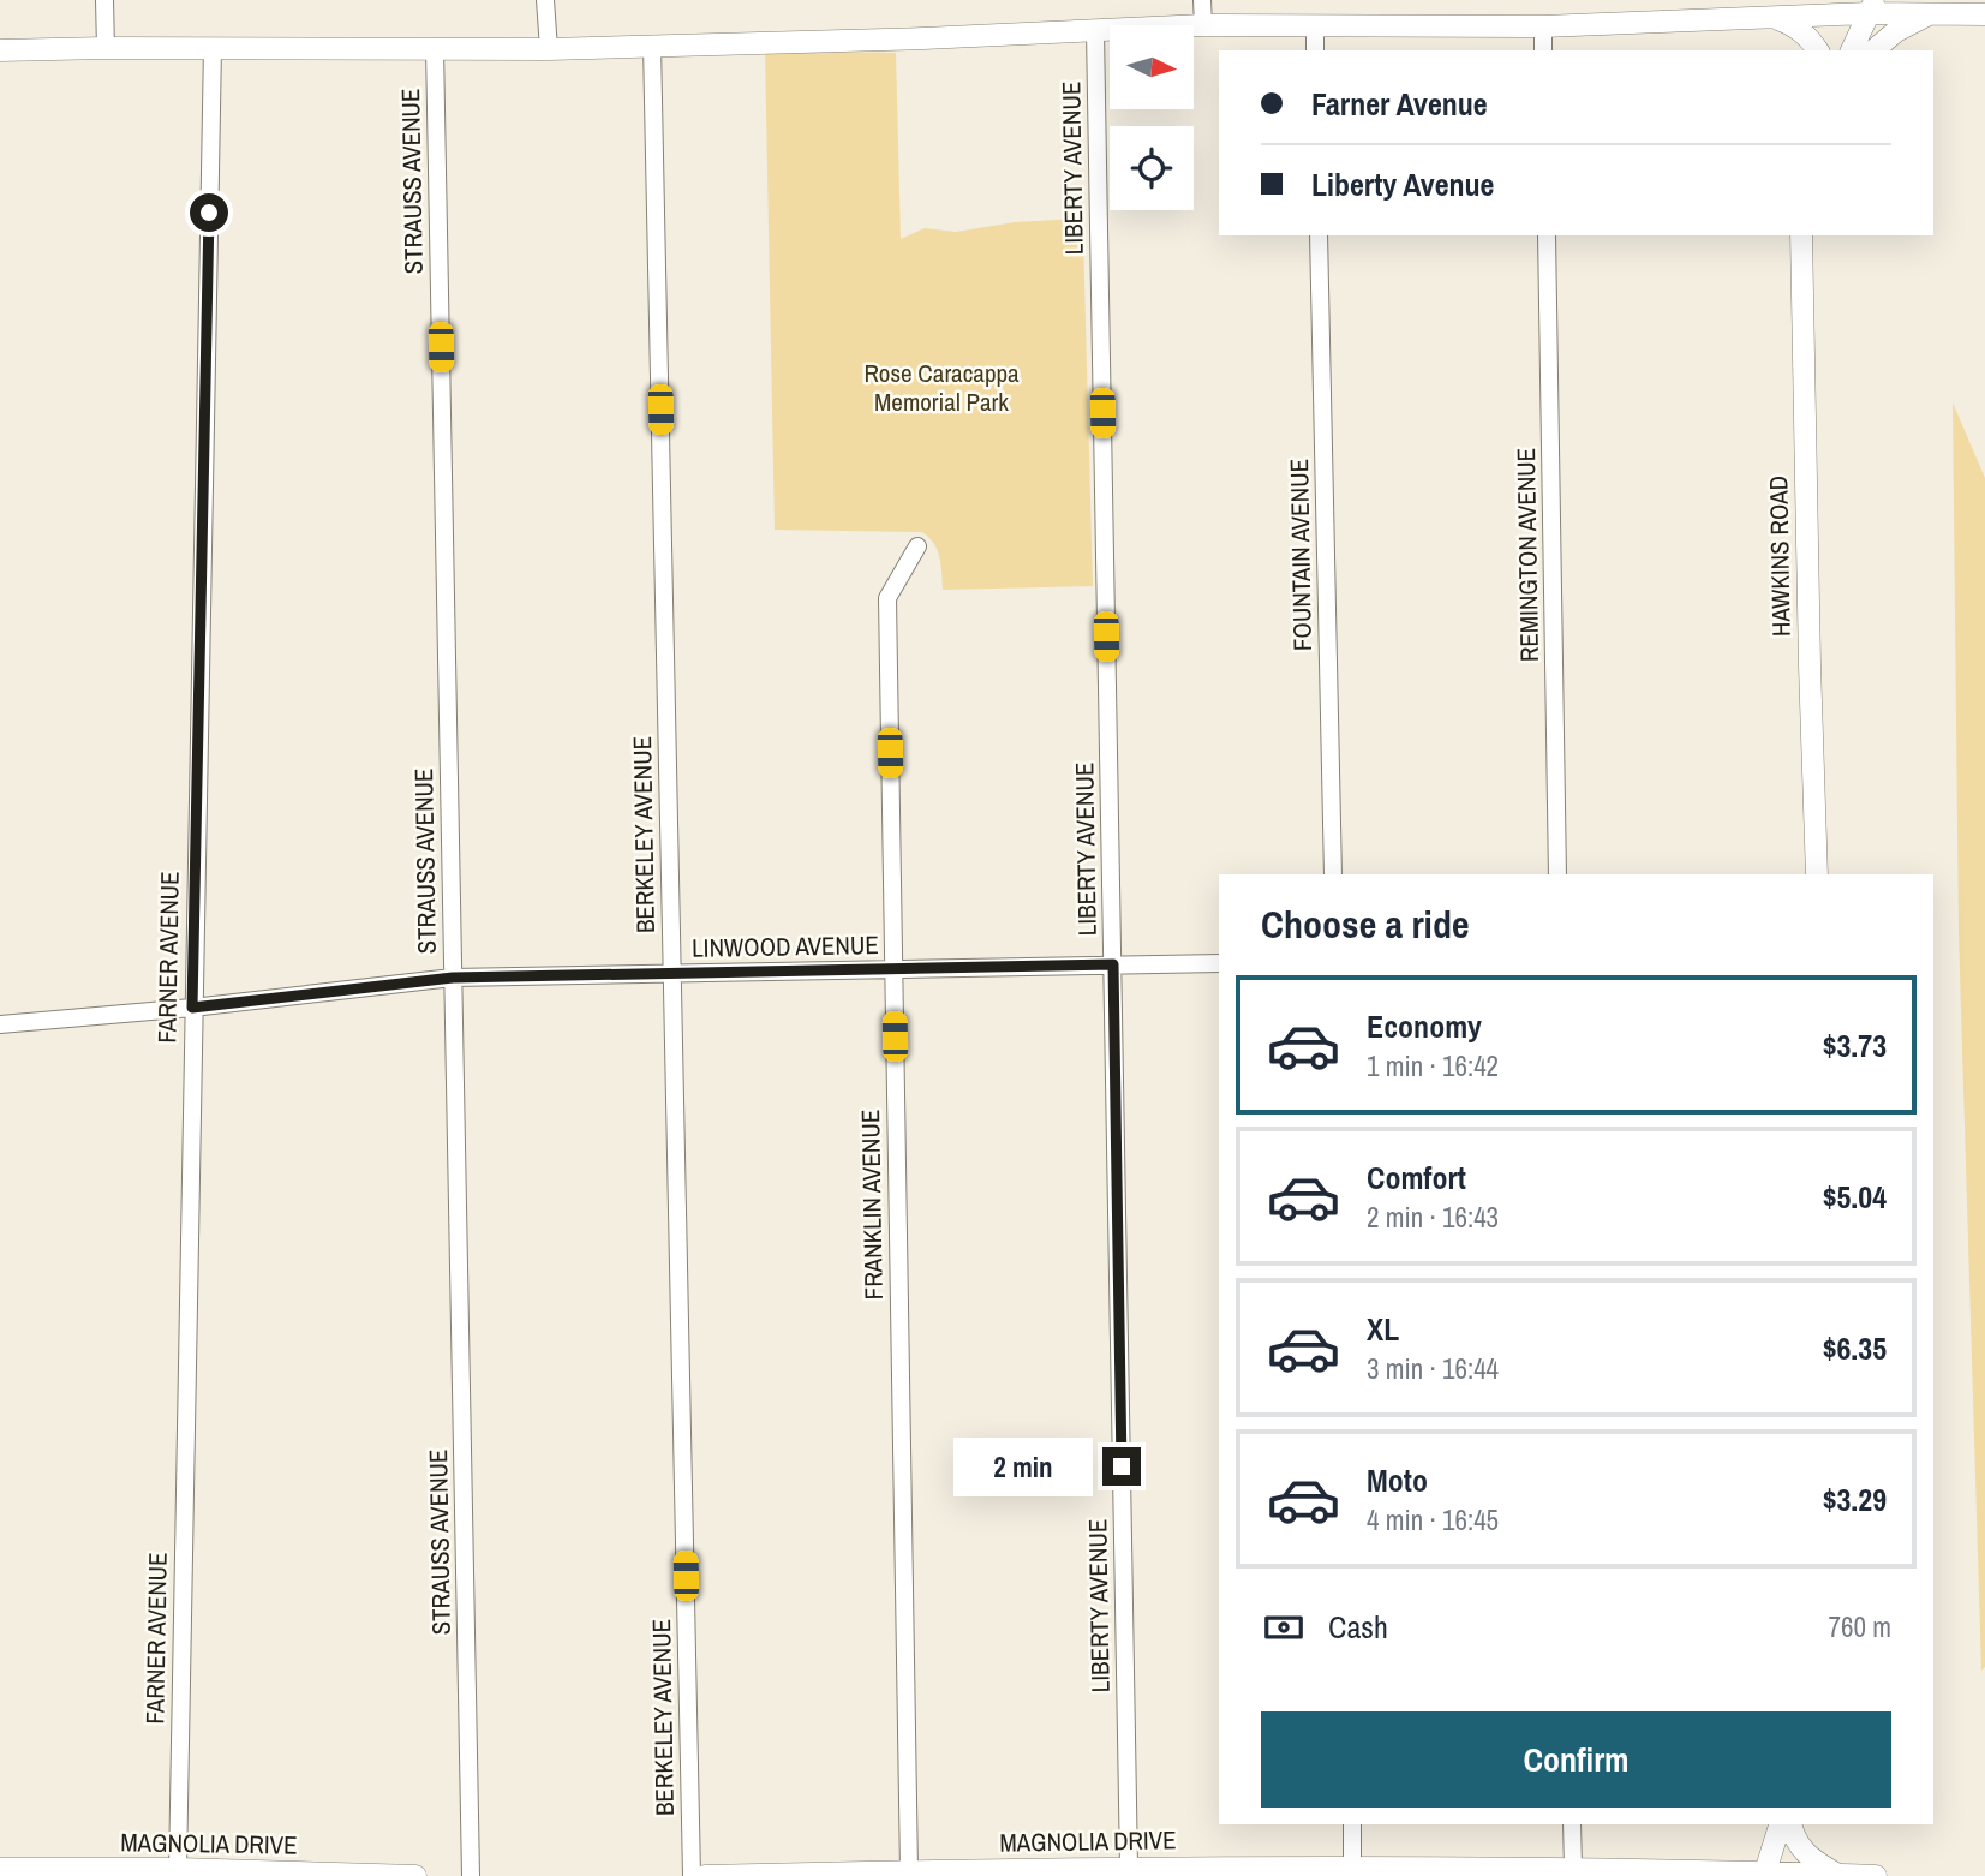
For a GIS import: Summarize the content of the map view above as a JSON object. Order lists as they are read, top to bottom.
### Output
{
  "streets": {
    "street": [
      "LIBERTY AVENUE",
      "STRAUSS AVENUE",
      "FOUNTAIN AVENUE",
      "REMINGTON AVENUE",
      "HAWKINS ROAD",
      "BERKELEY AVENUE",
      "LINWOOD AVENUE",
      "FARNER AVENUE",
      "FRANKLIN AVENUE",
      "MAGNOLIA DRIVE"
    ]
  },
  "crossings": [
    ["LIBERTY AVENUE", "LINWOOD AVENUE"],
    ["LIBERTY AVENUE", "MAGNOLIA DRIVE"],
    ["STRAUSS AVENUE", "LINWOOD AVENUE"],
    ["BERKELEY AVENUE", "LINWOOD AVENUE"],
    ["LINWOOD AVENUE", "FARNER AVENUE"],
    ["LINWOOD AVENUE", "FRANKLIN AVENUE"],
    ["FARNER AVENUE", "MAGNOLIA DRIVE"],
    ["FRANKLIN AVENUE", "MAGNOLIA DRIVE"]
  ],
  "parks": ["Rose Caracappa Memorial Park"],
  "north": "right",
  "page": {
    "banner": ["Farner Avenue", "Liberty Avenue"],
    "heading": "Choose a ride",
    "list": [
      {
        "name": "Economy",
        "note": "1 min · 16:42",
        "value": "$3.73"
      },
      {
        "name": "Comfort",
        "note": "2 min · 16:43",
        "value": "$5.04"
      },
      {
        "name": "XL",
        "note": "3 min · 16:44",
        "value": "$6.35"
      },
      {
        "name": "Moto",
        "note": "4 min · 16:45",
        "value": "$3.29"
      }
    ],
    "bubble": "2 min",
    "pay": ["Cash", "760 m"],
    "buttons": "Confirm"
  }
}
